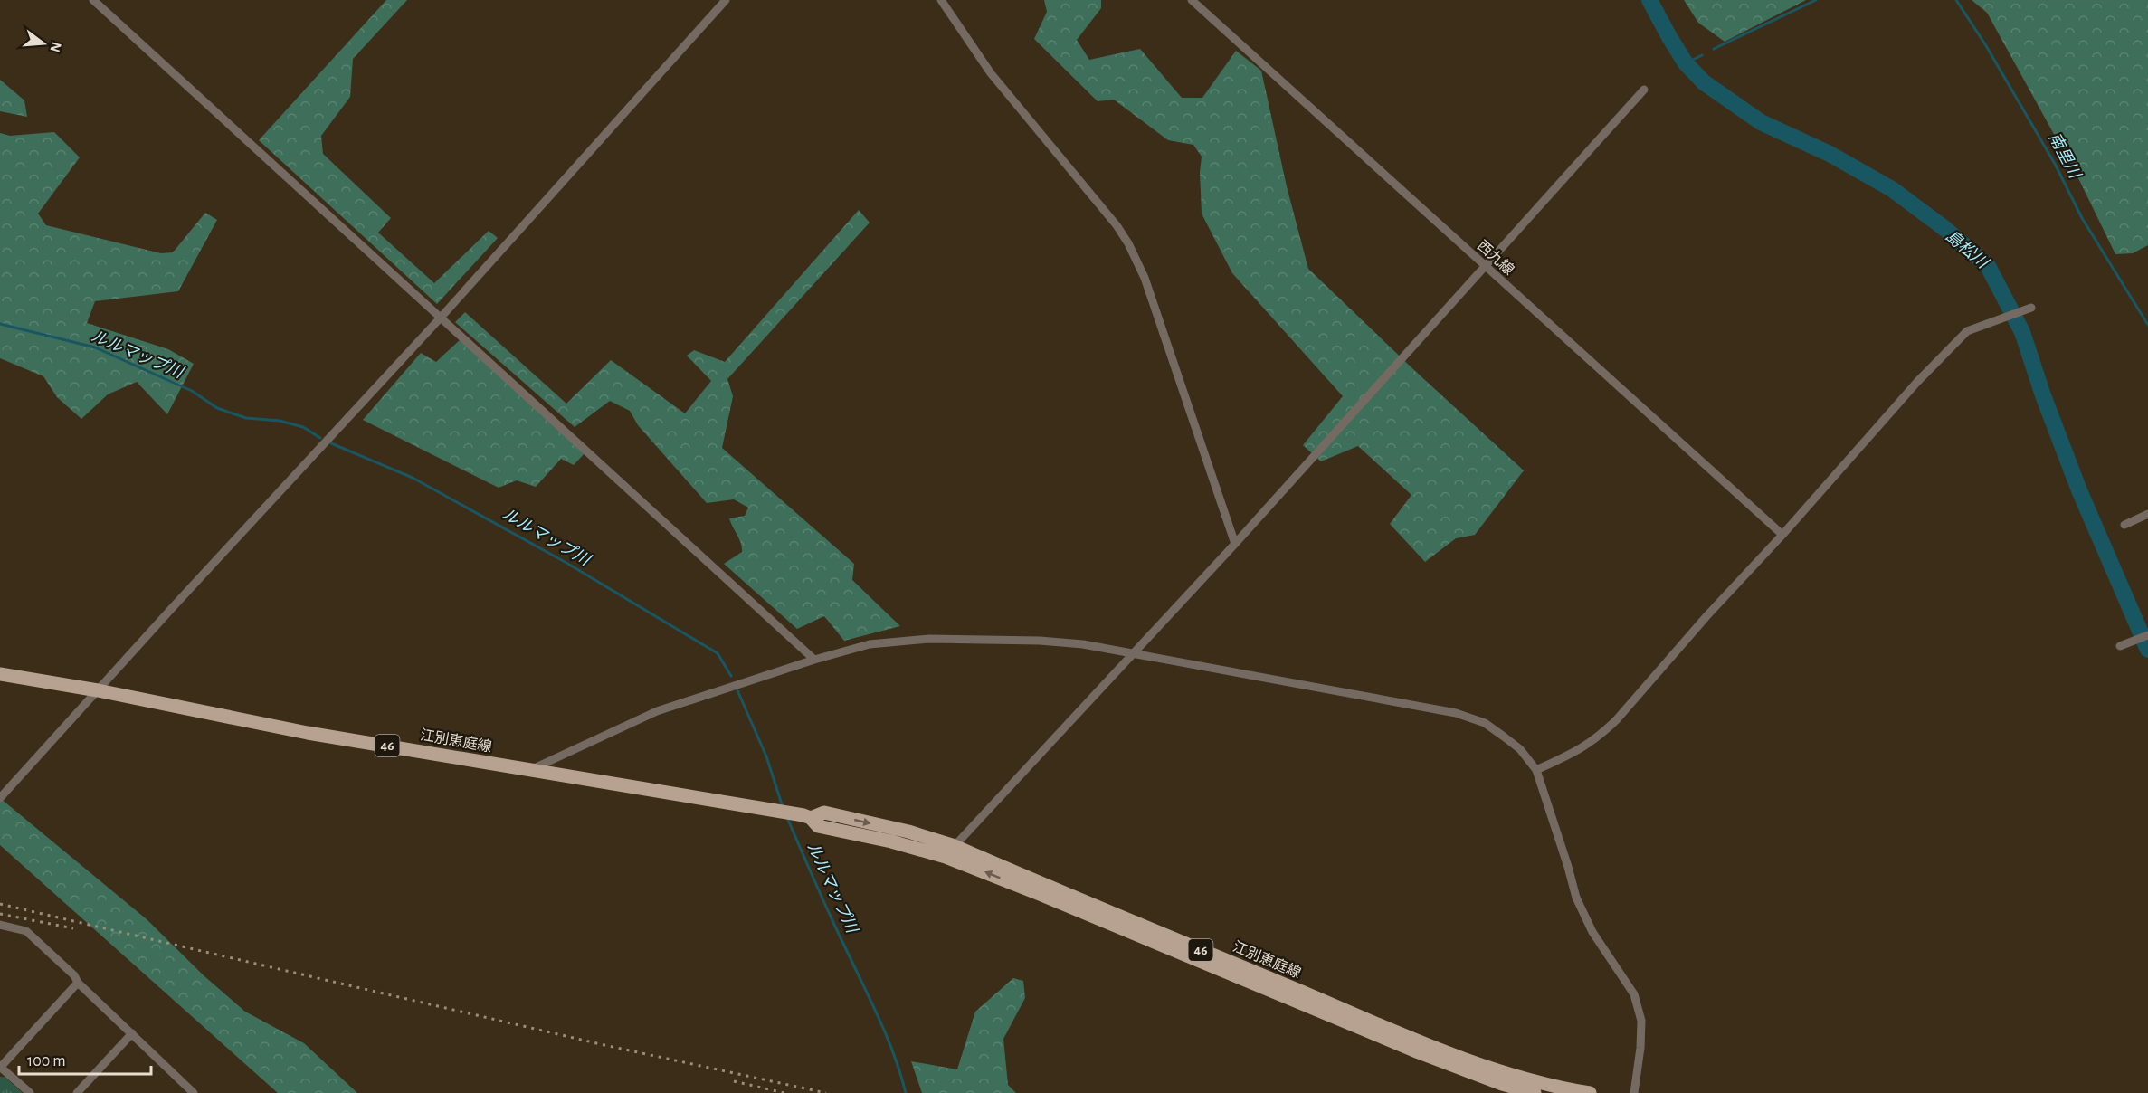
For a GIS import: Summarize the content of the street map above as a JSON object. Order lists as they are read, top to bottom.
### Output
{
  "streets": {
    "main road": ["江別恵庭線", "46"],
    "street": ["西九線"]
  },
  "water": ["南里川", "島松川", "ルルマップ川"],
  "scale_bar": "100 m",
  "north": "right"
}
